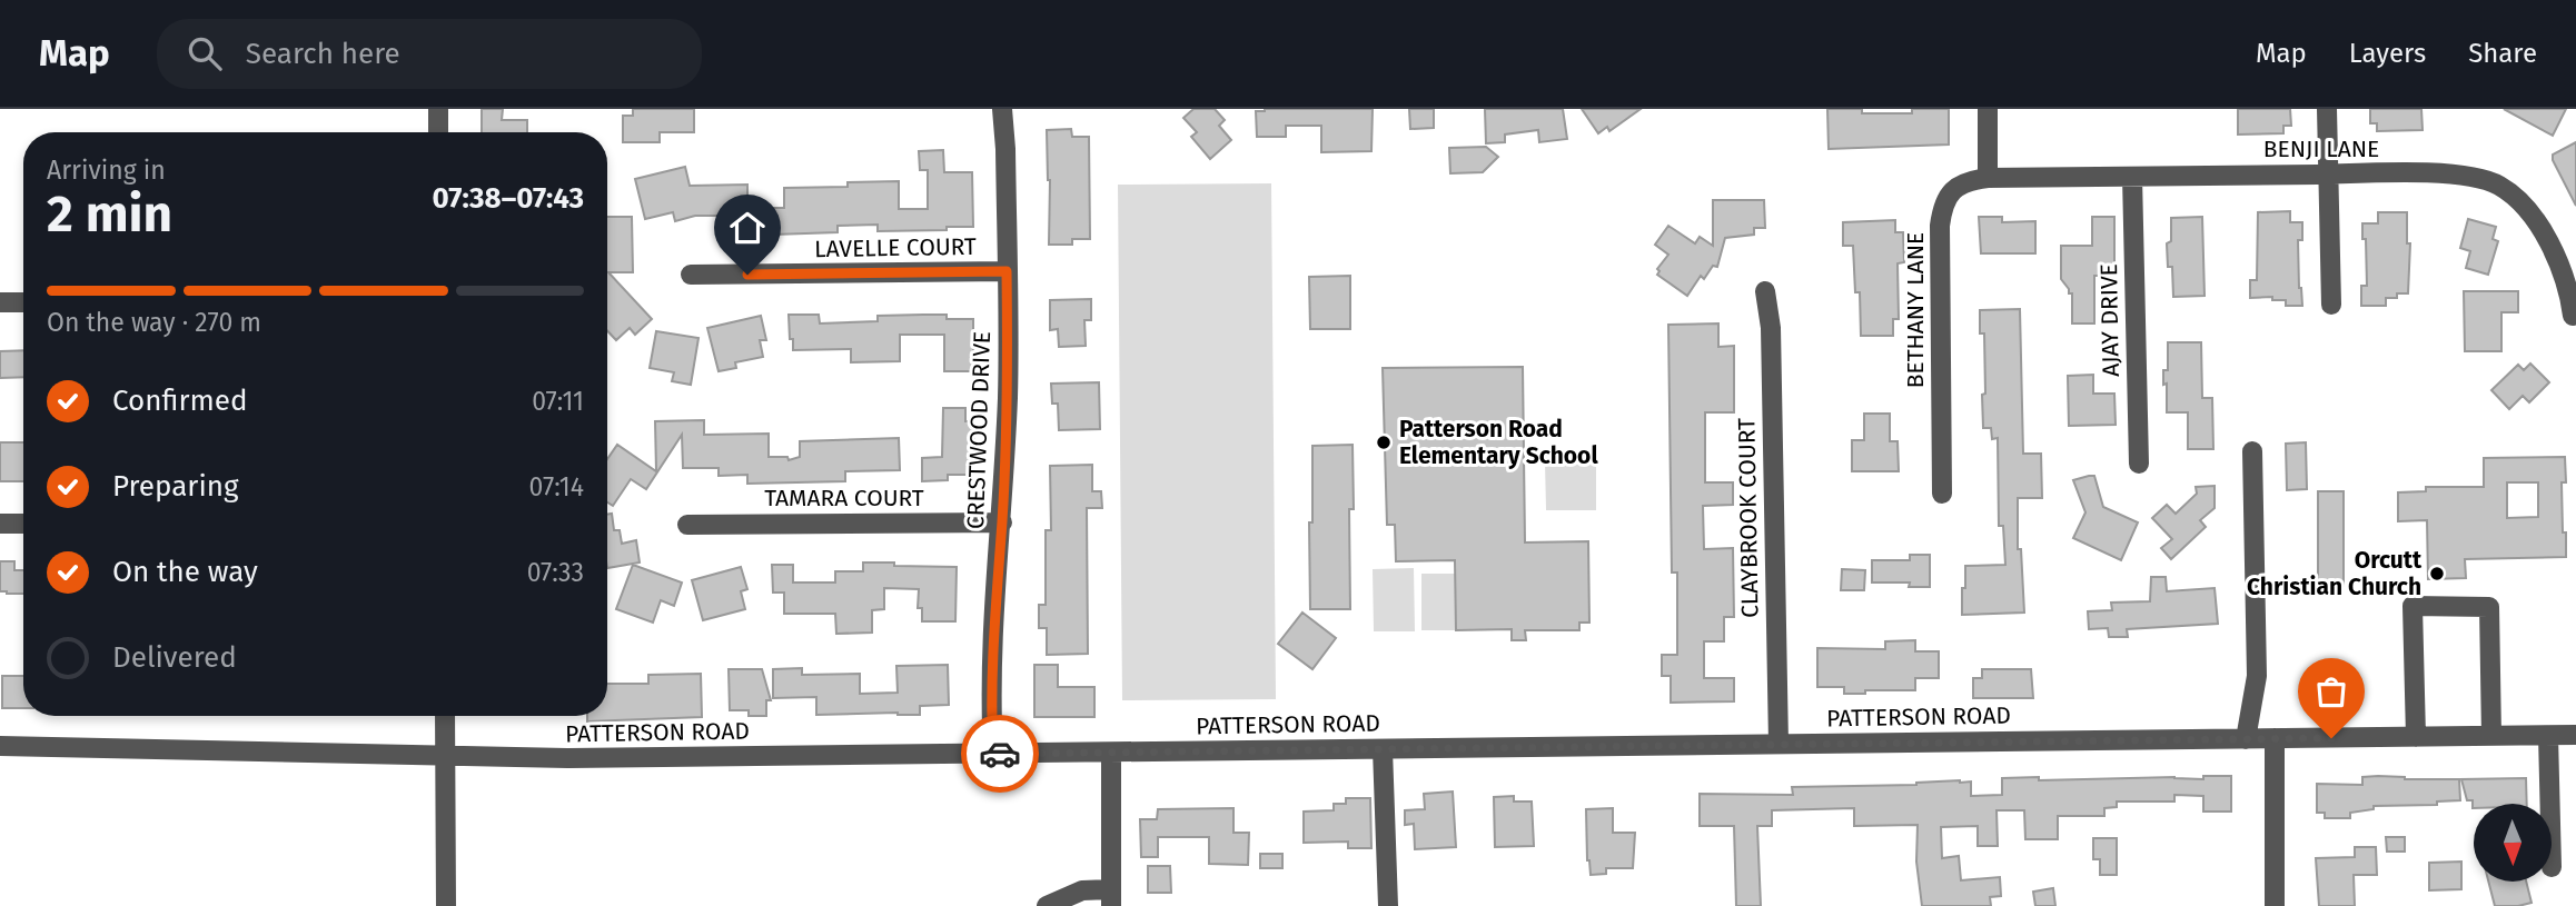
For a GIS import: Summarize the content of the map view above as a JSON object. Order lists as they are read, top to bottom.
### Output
{
  "streets": {
    "street": [
      "BENJI LANE",
      "LAVELLE COURT",
      "BETHANY LANE",
      "AJAY DRIVE",
      "CRESTWOOD DRIVE",
      "TAMARA COURT",
      "CLAYBROOK COURT",
      "PATTERSON ROAD"
    ]
  },
  "crossings": [
    ["BENJI LANE", "BETHANY LANE"],
    ["BENJI LANE", "AJAY DRIVE"],
    ["LAVELLE COURT", "CRESTWOOD DRIVE"],
    ["CRESTWOOD DRIVE", "TAMARA COURT"],
    ["CRESTWOOD DRIVE", "PATTERSON ROAD"],
    ["CLAYBROOK COURT", "PATTERSON ROAD"]
  ],
  "places": ["Patterson Road Elementary School", "Orcutt Christian Church"],
  "north": "bottom",
  "page": {
    "header": "Map",
    "search": "Search here",
    "nav": ["Map", "Layers", "Share"],
    "heading": ["2 min", "Arriving in", "07:38–07:43"],
    "bar": "On the way · 270 m",
    "list": [
      ["Confirmed", "07:11"],
      ["Preparing", "07:14"],
      ["On the way", "07:33"],
      "Delivered"
    ]
  }
}
